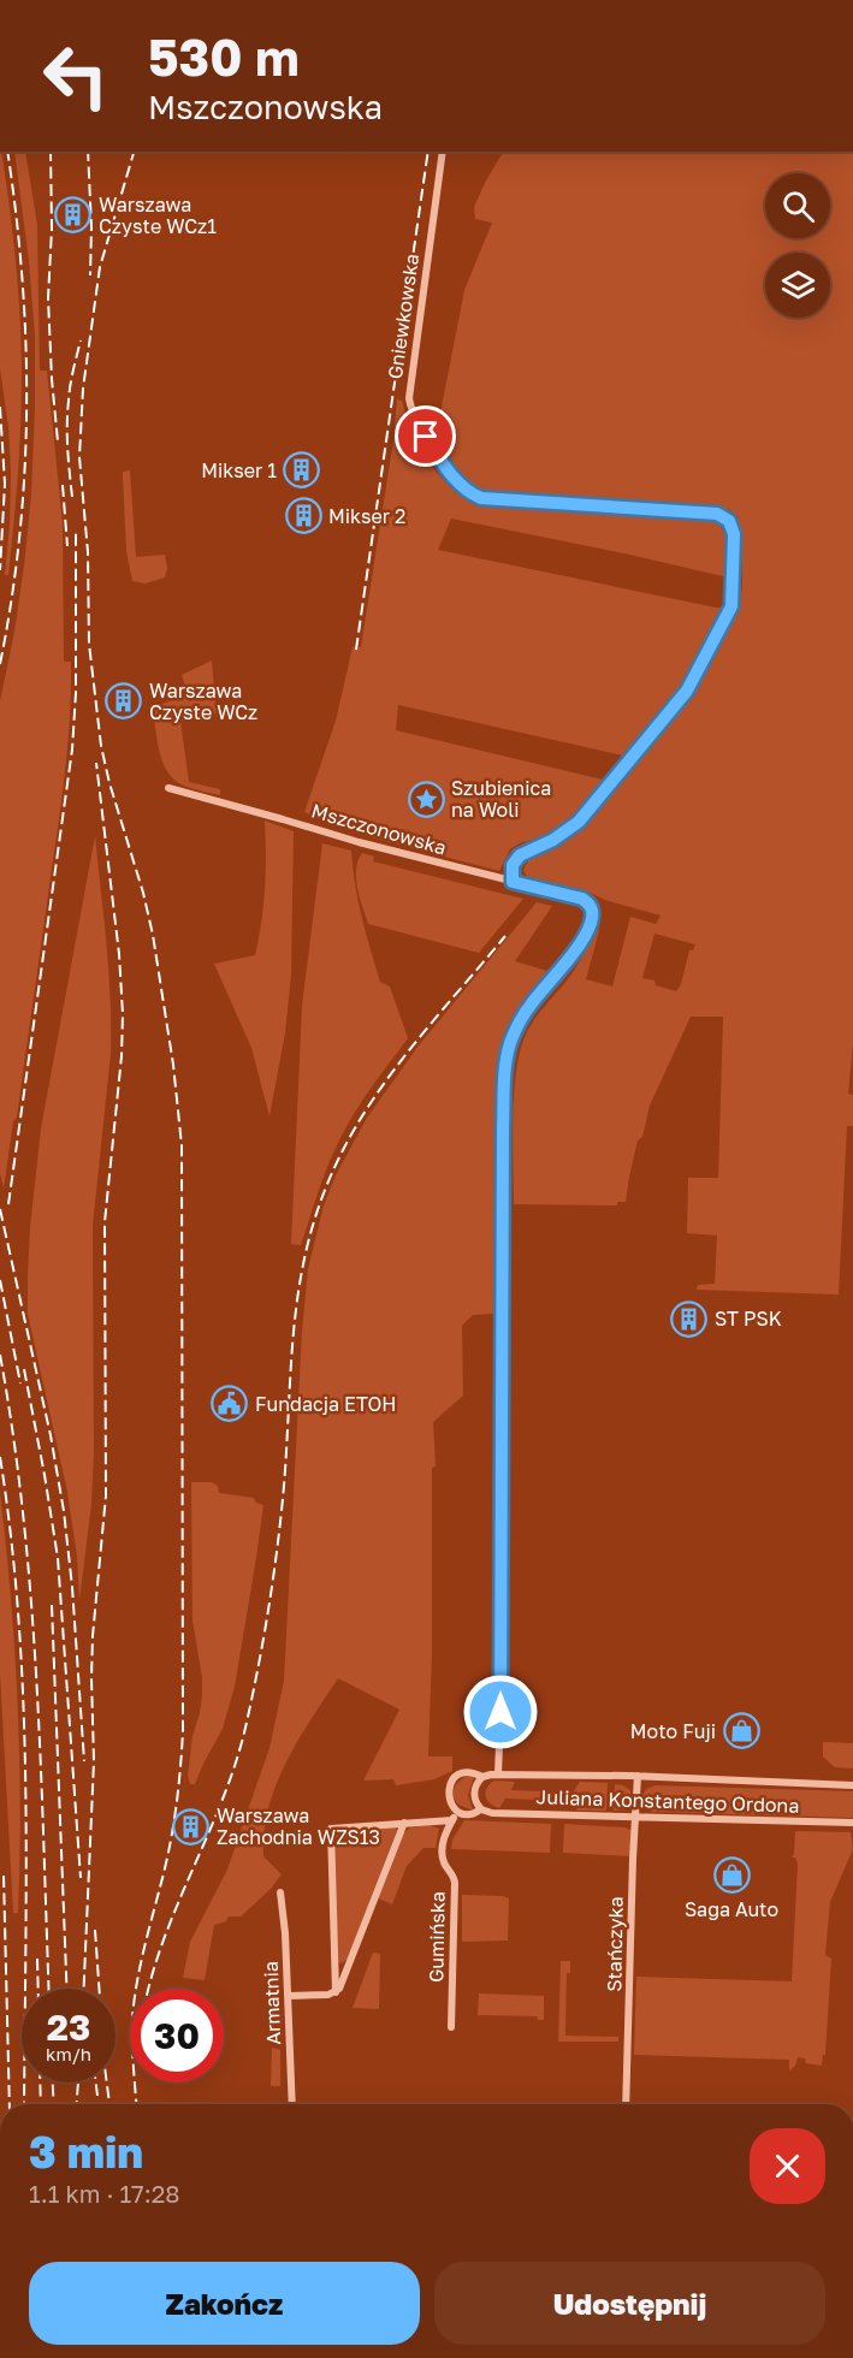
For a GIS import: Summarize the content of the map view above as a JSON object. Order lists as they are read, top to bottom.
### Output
{
  "streets": {
    "street": [
      "Gniewkowska",
      "Mszczonowska",
      "Juliana Konstantego Ordona",
      "Gumińska",
      "Stańczyka",
      "Armatnia"
    ]
  },
  "crossings": [
    ["Gniewkowska", "Mszczonowska"],
    ["Mszczonowska", "Juliana Konstantego Ordona"],
    ["Juliana Konstantego Ordona", "Gumińska"],
    ["Juliana Konstantego Ordona", "Stańczyka"]
  ],
  "places": {
    "building": [
      "Warszawa Czyste WCz1",
      "Mikser 1",
      "Mikser 2",
      "Warszawa Czyste WCz",
      "ST PSK",
      "Warszawa Zachodnia WZS13"
    ],
    "place": ["Szubienica na Woli"],
    "public building": ["Fundacja ETOH"],
    "shop": ["Moto Fuji", "Saga Auto"]
  },
  "page": {
    "turn": ["530 m", "Mszczonowska"],
    "speed": "23 km/h",
    "limit": "30",
    "heading": ["3 min", "1.1 km · 17:28"],
    "buttons": ["Zakończ", "Udostępnij"]
  }
}
